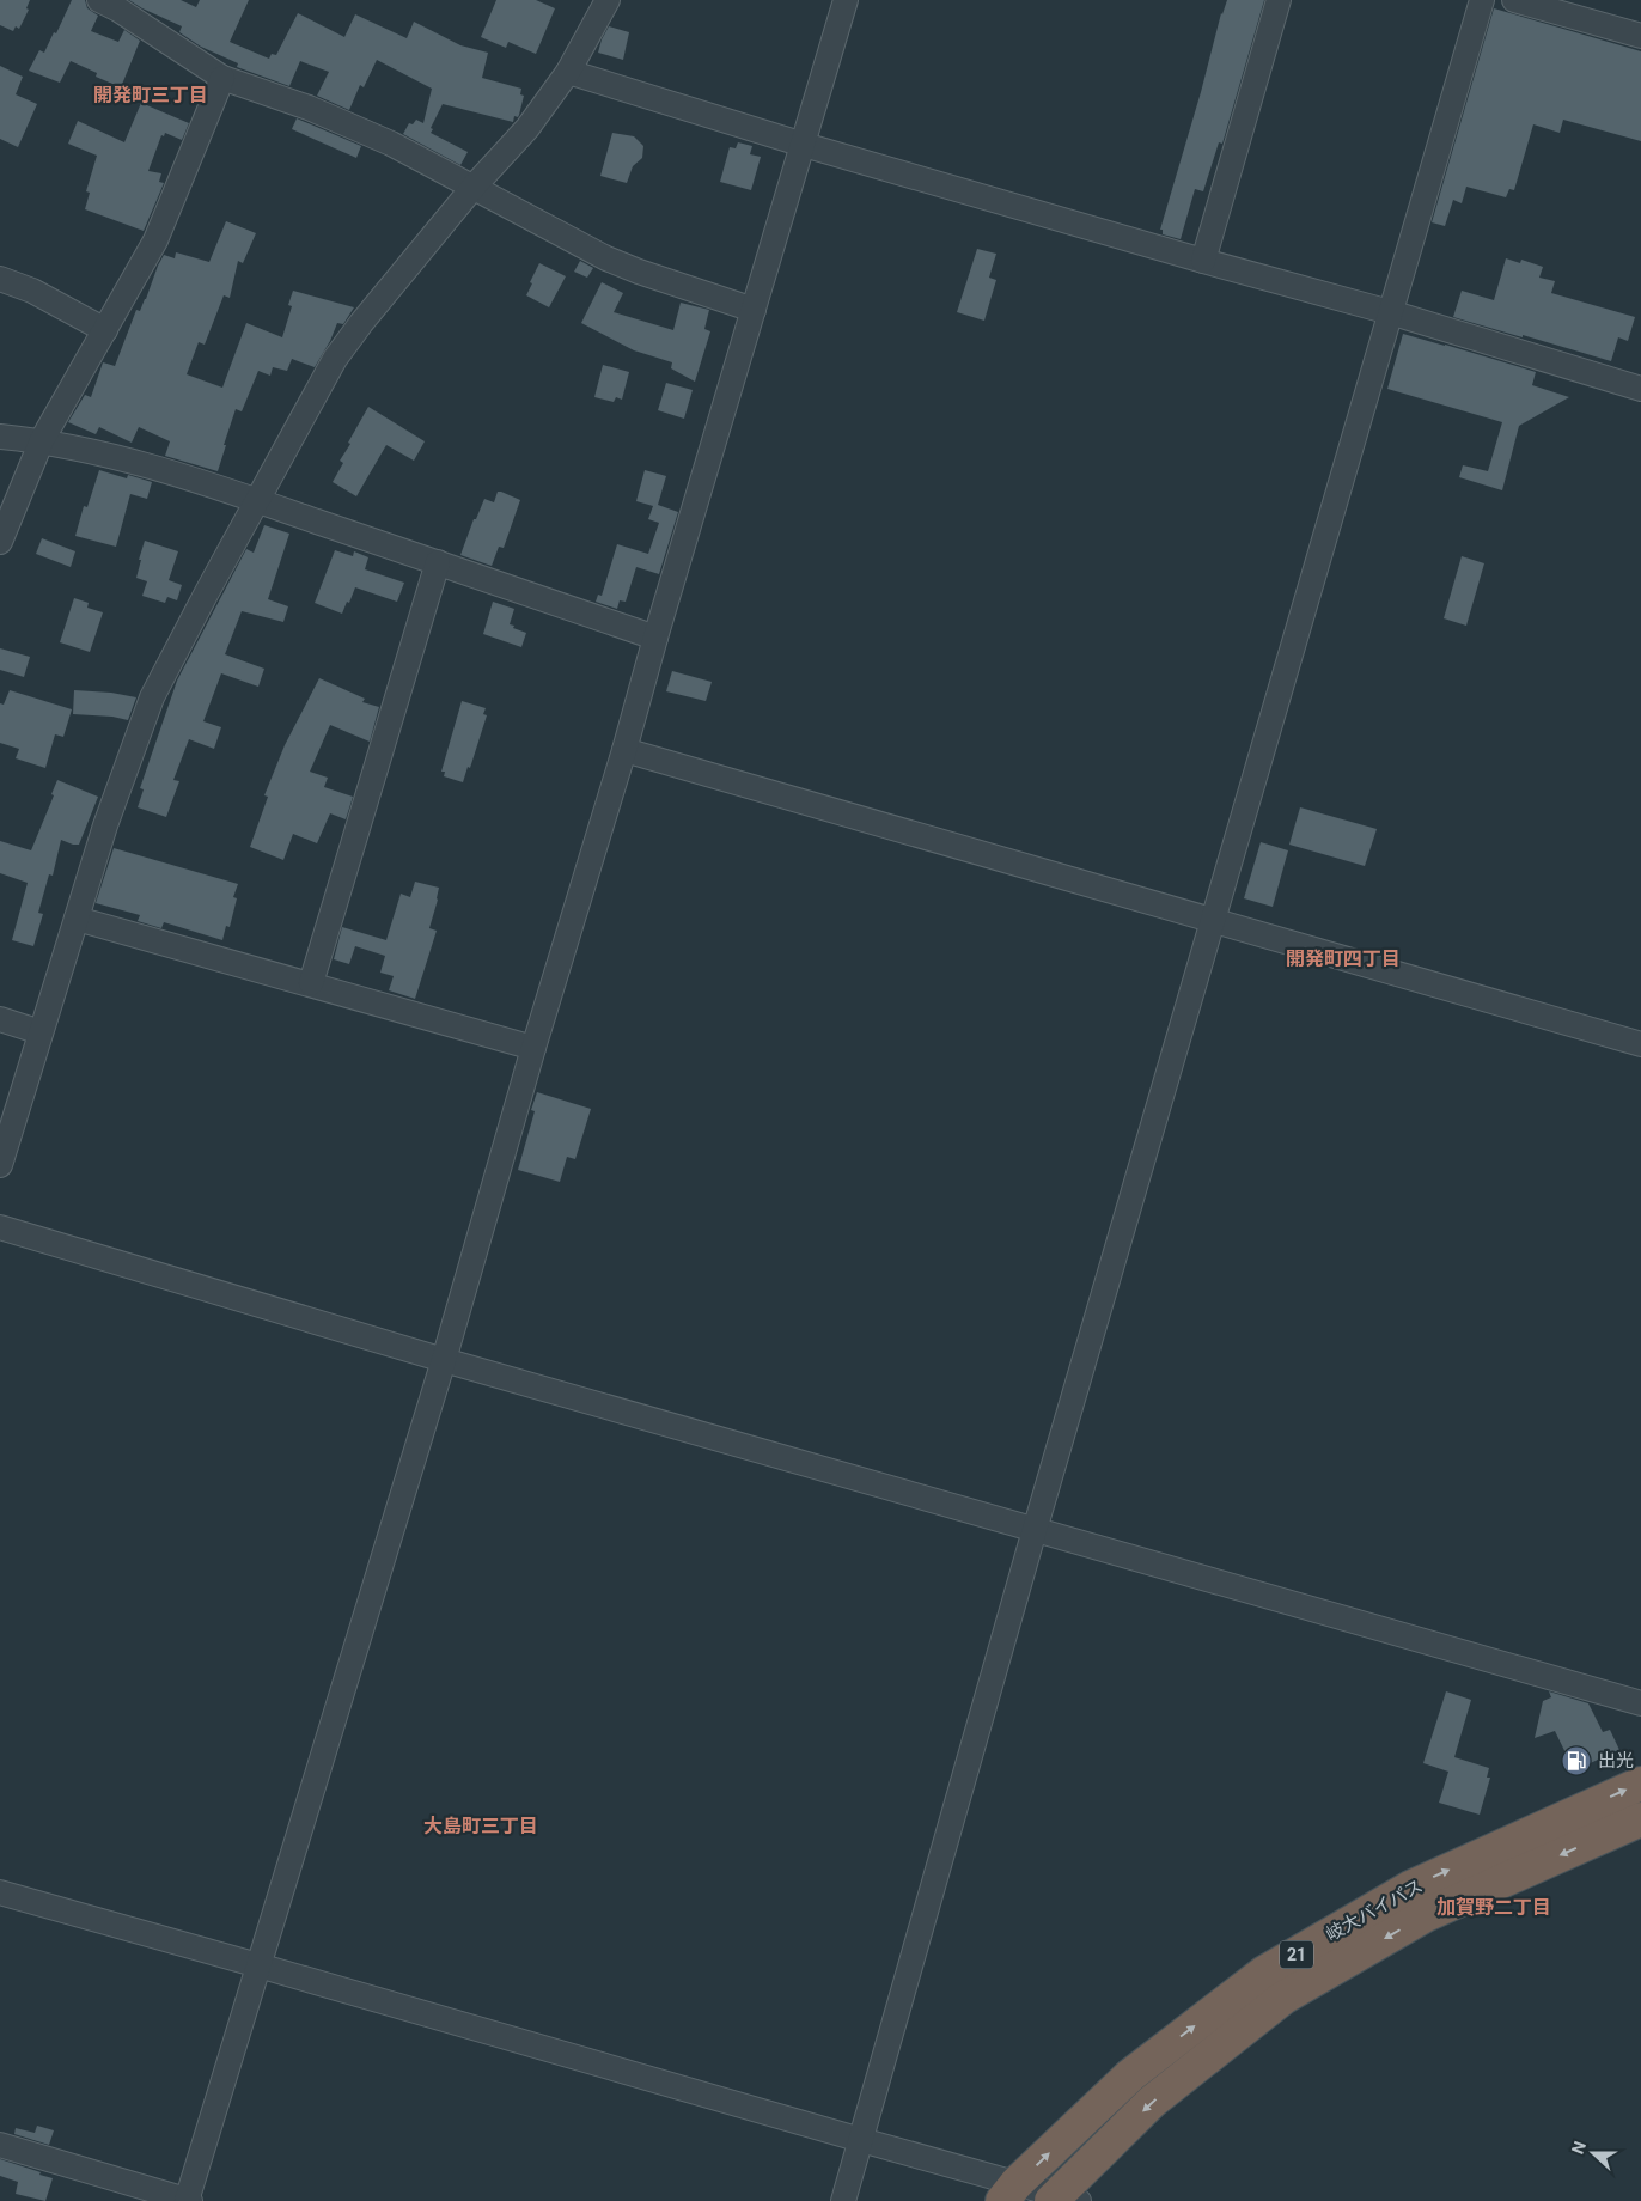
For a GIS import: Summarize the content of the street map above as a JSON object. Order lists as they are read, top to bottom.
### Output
{
  "streets": {
    "highway": ["岐大バイパス", "21"]
  },
  "districts": [
    "開発町三丁目",
    "開発町四丁目",
    "大島町三丁目",
    "加賀野二丁目"
  ],
  "places": {
    "fuel station": ["出光"]
  },
  "north": "left"
}
